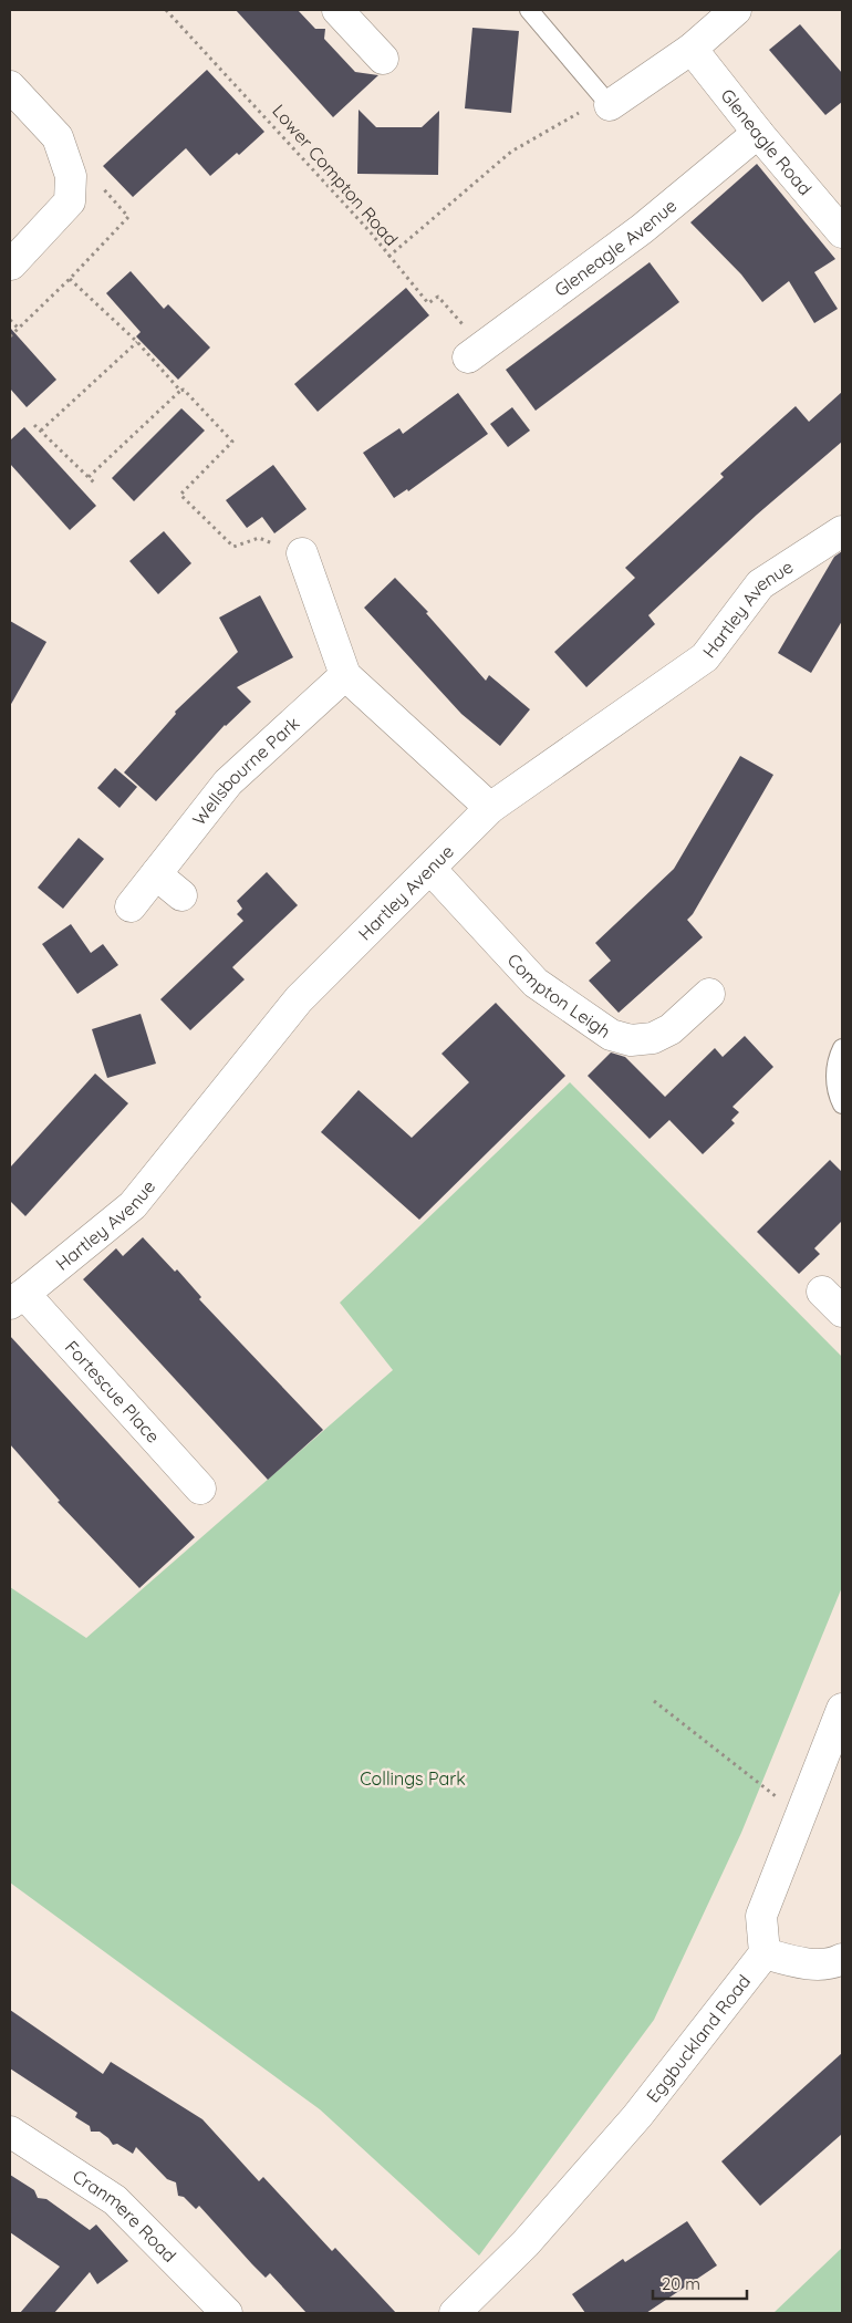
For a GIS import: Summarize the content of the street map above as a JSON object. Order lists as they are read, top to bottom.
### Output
{
  "streets": {
    "street": [
      "Gleneagle Road",
      "Gleneagle Avenue",
      "Hartley Avenue",
      "Wellsbourne Park",
      "Compton Leigh",
      "Fortescue Place",
      "Eggbuckland Road",
      "Cranmere Road"
    ],
    "path": ["Lower Compton Road"]
  },
  "crossings": [
    ["Gleneagle Road", "Gleneagle Avenue"],
    ["Lower Compton Road", "Gleneagle Avenue"],
    ["Hartley Avenue", "Compton Leigh"],
    ["Hartley Avenue", "Fortescue Place"]
  ],
  "parks": ["Collings Park"],
  "scale_bar": "20 m"
}
